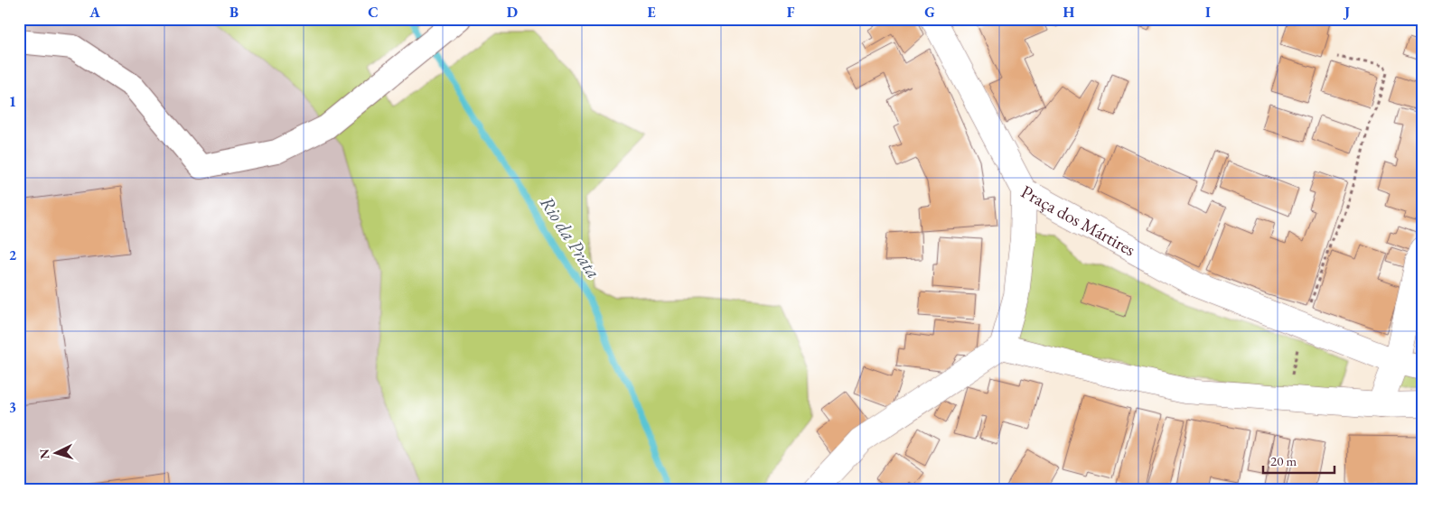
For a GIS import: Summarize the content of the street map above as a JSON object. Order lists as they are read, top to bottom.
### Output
{
  "streets": {
    "street": ["Praça dos Mártires"]
  },
  "water": ["Rio da Prata"],
  "scale_bar": "20 m",
  "north": "left",
  "grid": {
    "columns": [
      "A",
      "B",
      "C",
      "D",
      "E",
      "F",
      "G",
      "H",
      "I",
      "J"
    ],
    "rows": ["1", "2", "3"]
  }
}
